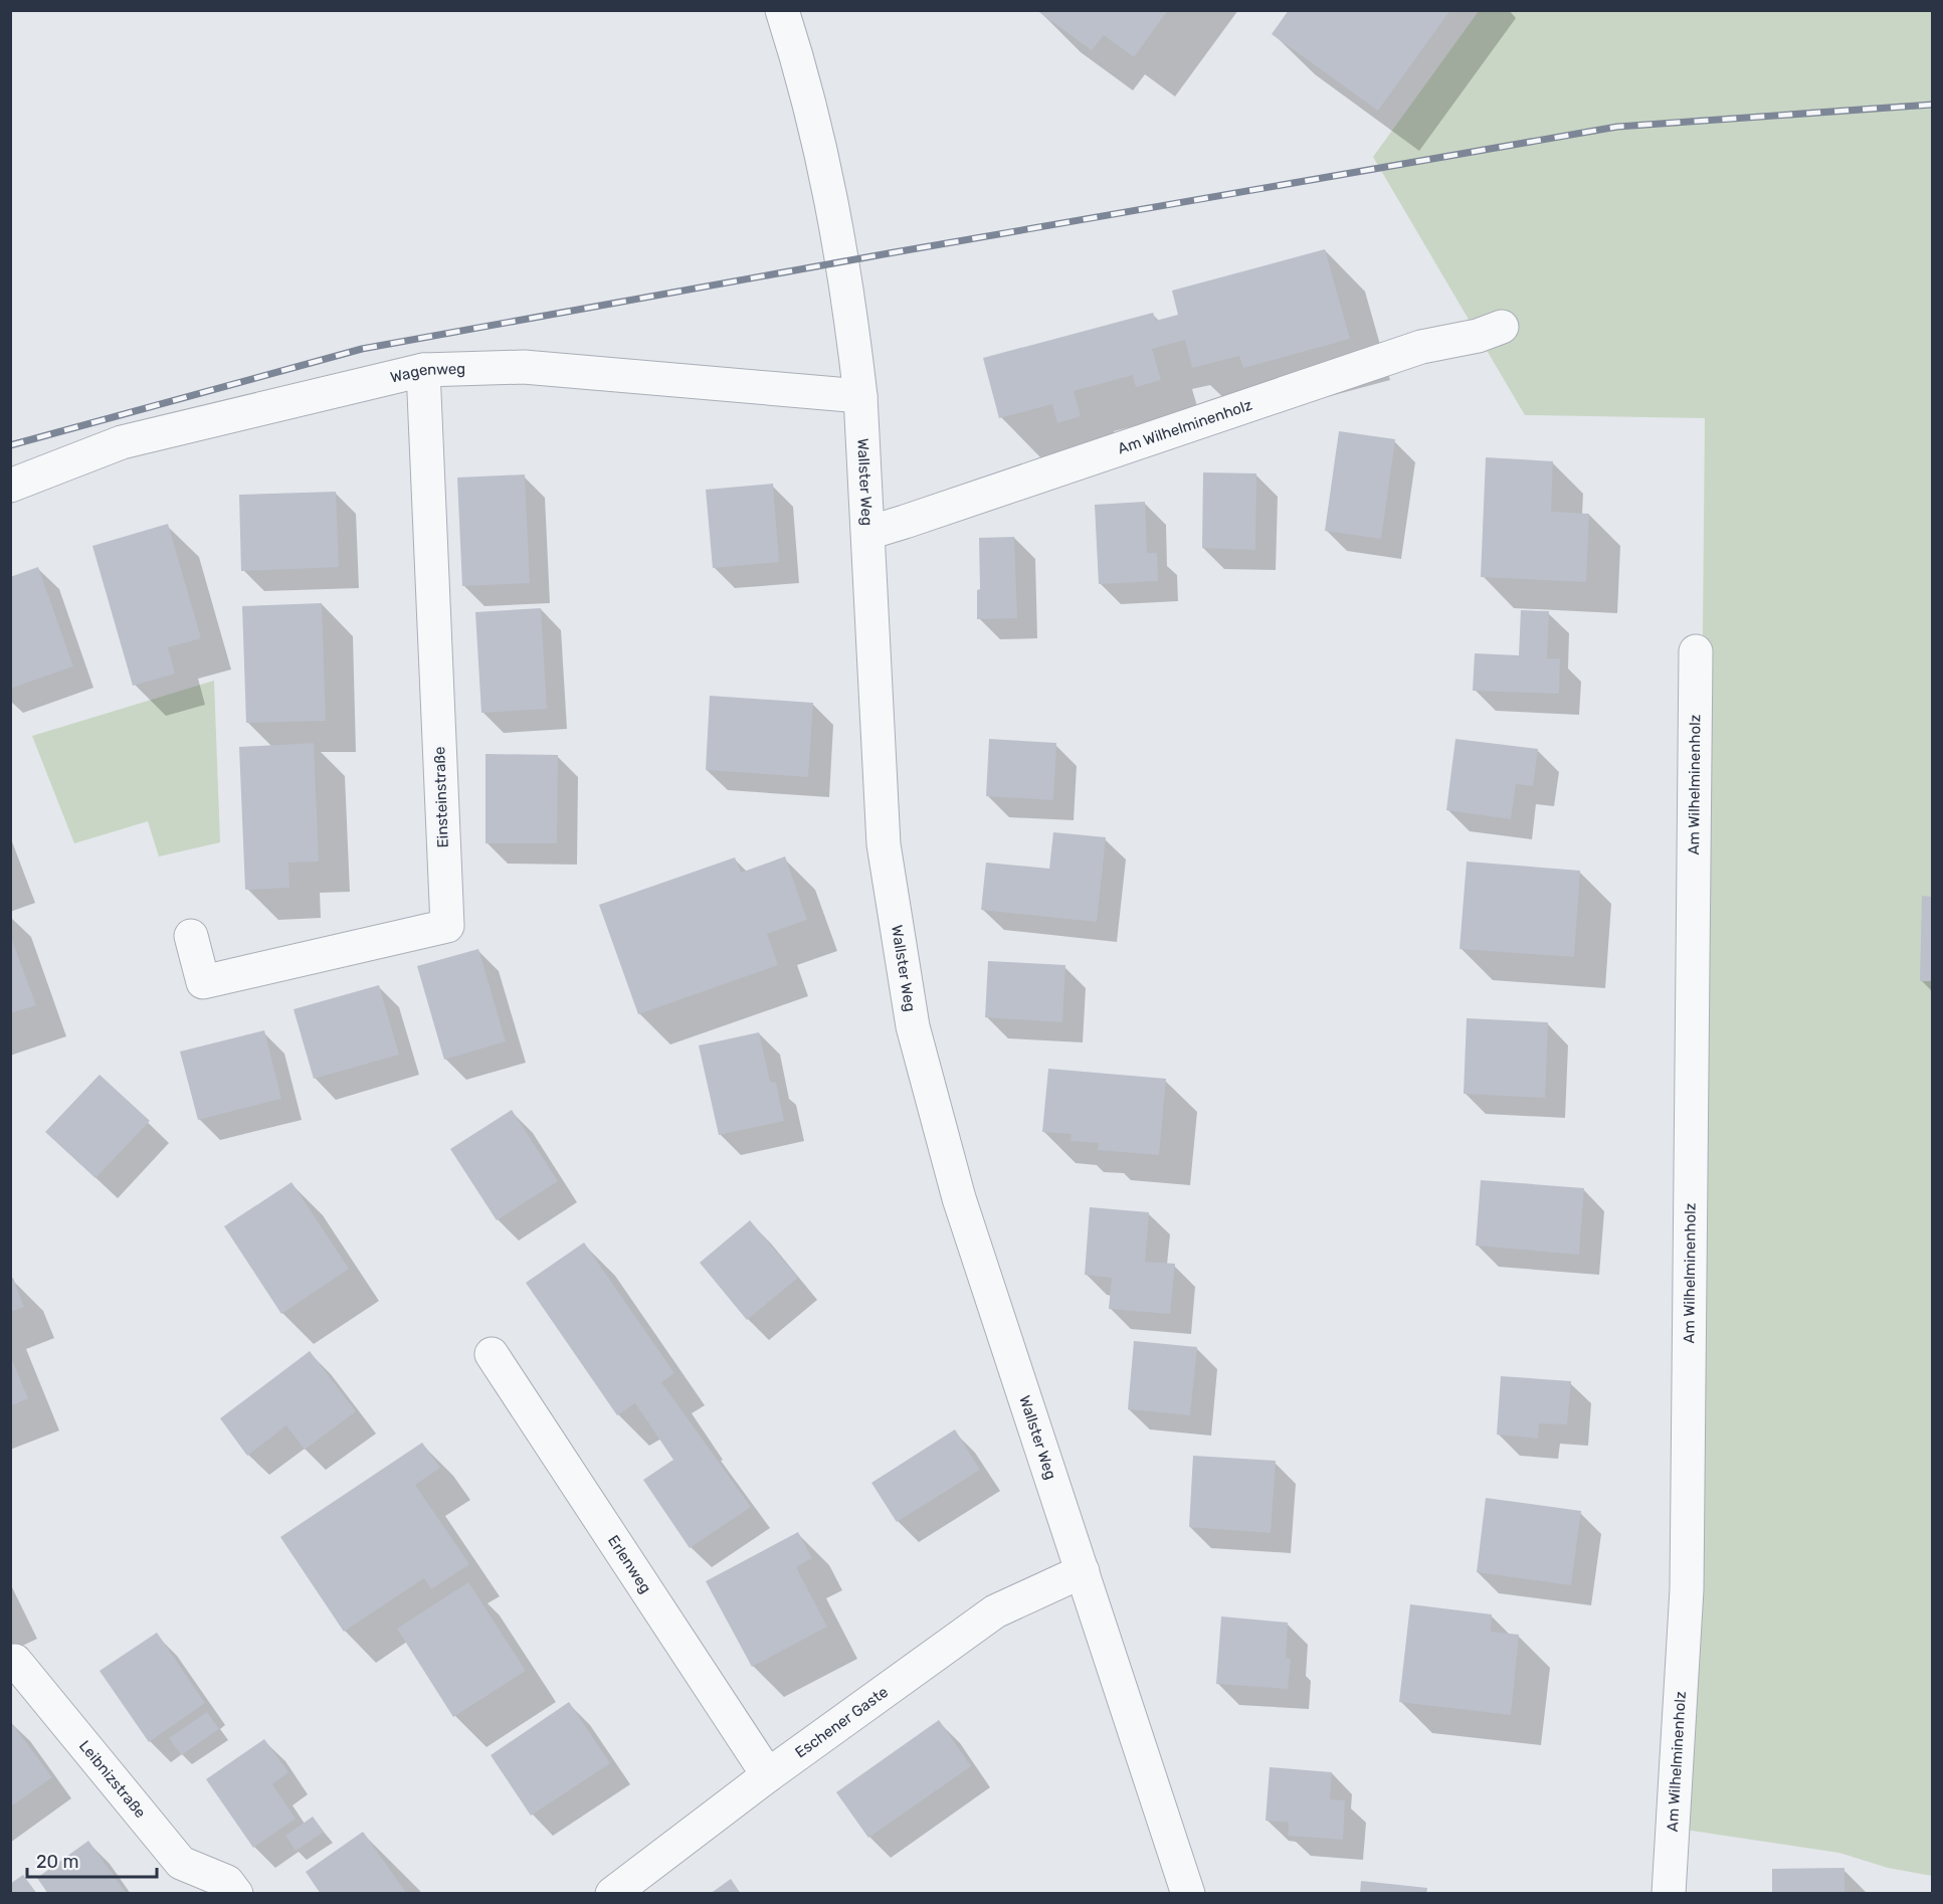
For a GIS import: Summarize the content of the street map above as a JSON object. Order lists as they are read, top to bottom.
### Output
{
  "streets": {
    "street": [
      "Wagenweg",
      "Am Wilhelminenholz",
      "Wallster Weg",
      "Einsteinstraße",
      "Erlenweg",
      "Eschener Gaste",
      "Leibnizstraße"
    ]
  },
  "crossings": [
    ["Wagenweg", "Wallster Weg"],
    ["Wagenweg", "Einsteinstraße"],
    ["Am Wilhelminenholz", "Wallster Weg"],
    ["Wallster Weg", "Eschener Gaste"],
    ["Erlenweg", "Eschener Gaste"]
  ],
  "scale_bar": "20 m"
}
